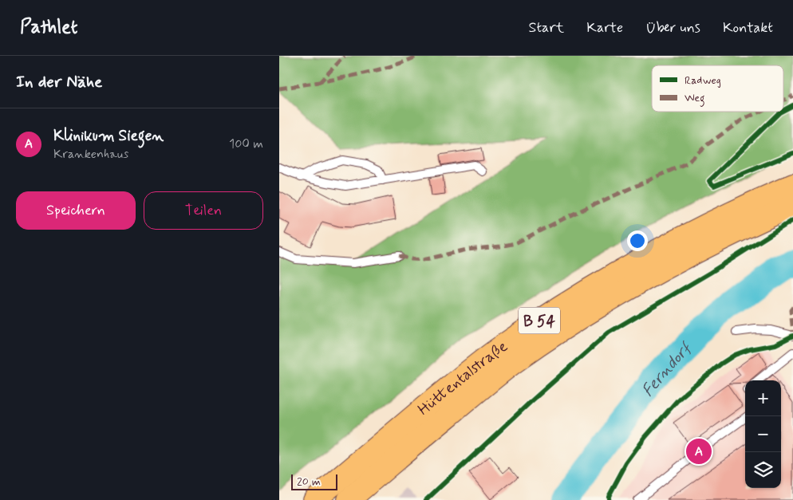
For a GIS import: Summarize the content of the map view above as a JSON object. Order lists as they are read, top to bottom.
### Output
{
  "streets": {
    "highway": ["B 54", "Hüttentalstraße"]
  },
  "water": ["Ferndorf"],
  "legend": ["Radweg", "Weg"],
  "scale_bar": "20 m",
  "page": {
    "header": "Pathlet",
    "nav": [
      "Start",
      "Karte",
      "Über uns",
      "Kontakt"
    ],
    "heading": "In der Nähe",
    "list": [
      {
        "mark": "A",
        "name": "Klinikum Siegen",
        "note": "Krankenhaus",
        "value": "100 m"
      }
    ],
    "buttons": ["Speichern", "Teilen"],
    "map_buttons": ["+", "−"],
    "pins": "A",
    "scale": "20 m"
  }
}
